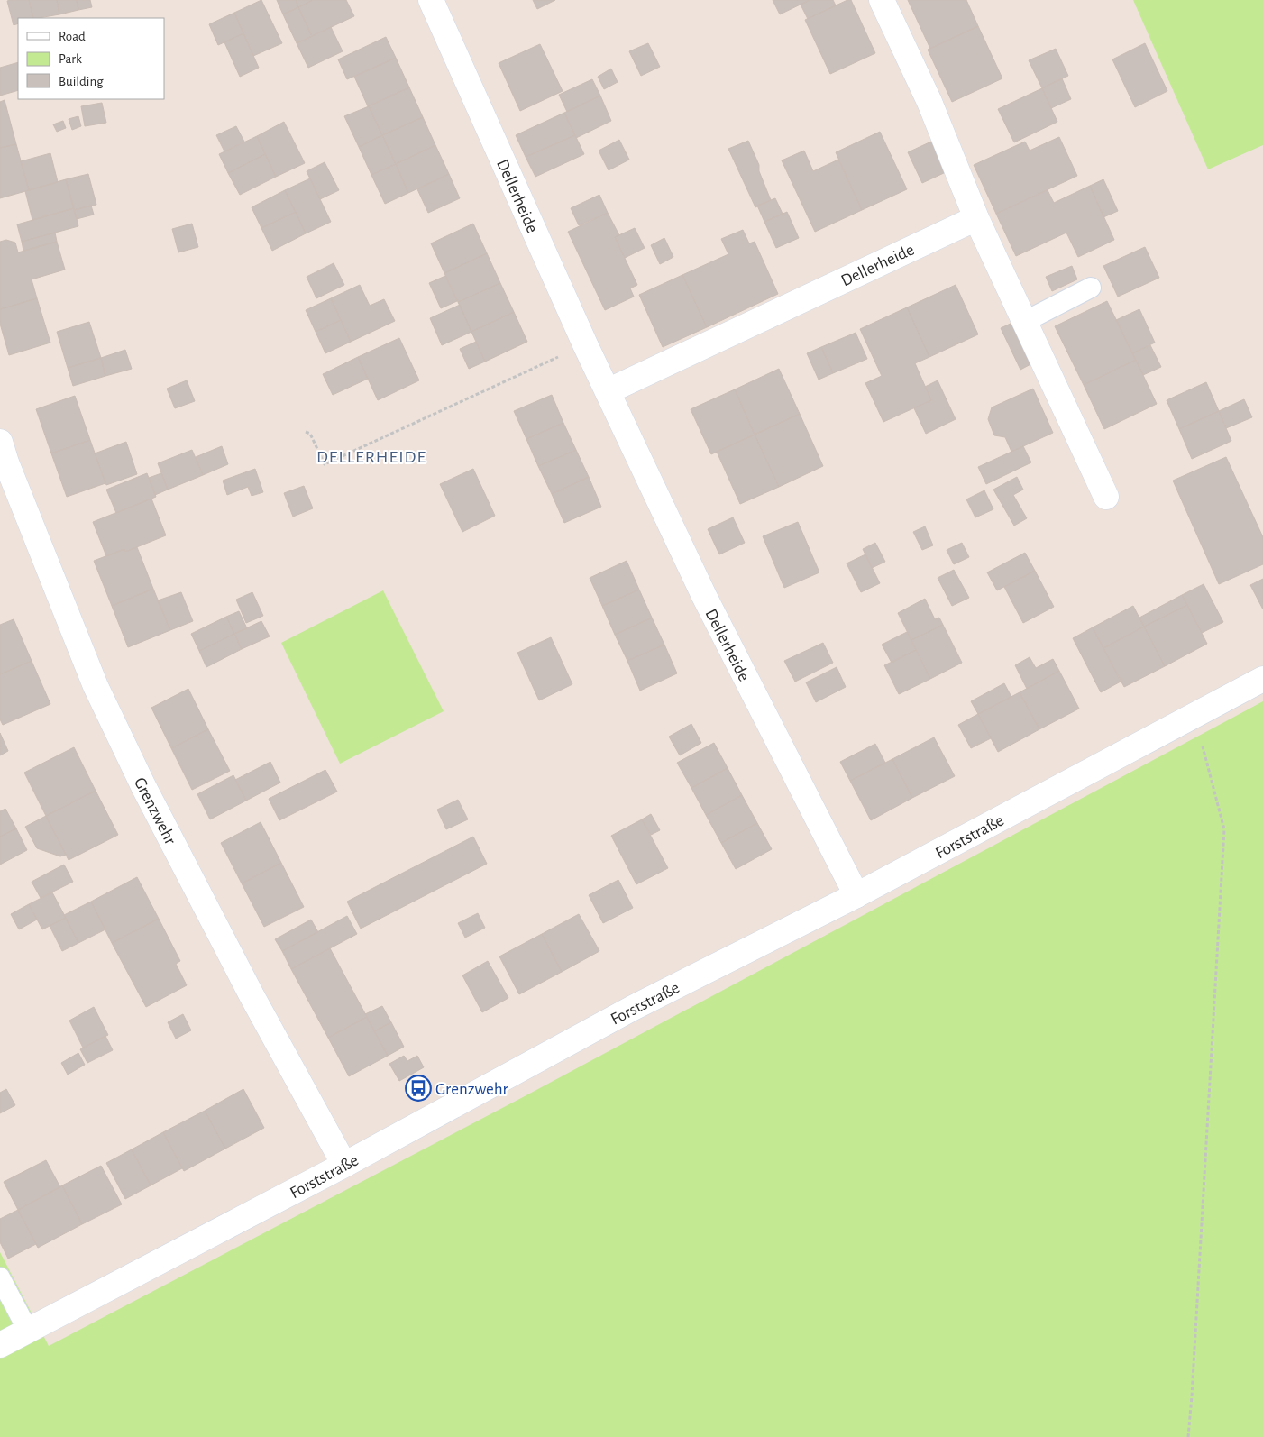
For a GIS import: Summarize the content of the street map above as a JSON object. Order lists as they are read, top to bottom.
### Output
{
  "streets": {
    "street": ["Dellerheide", "Grenzwehr", "Forststraße"]
  },
  "crossings": [
    ["Dellerheide", "Forststraße"],
    ["Grenzwehr", "Forststraße"]
  ],
  "districts": ["DELLERHEIDE"],
  "places": {
    "bus stop": ["Grenzwehr"]
  },
  "legend": ["Road", "Park", "Building"]
}
